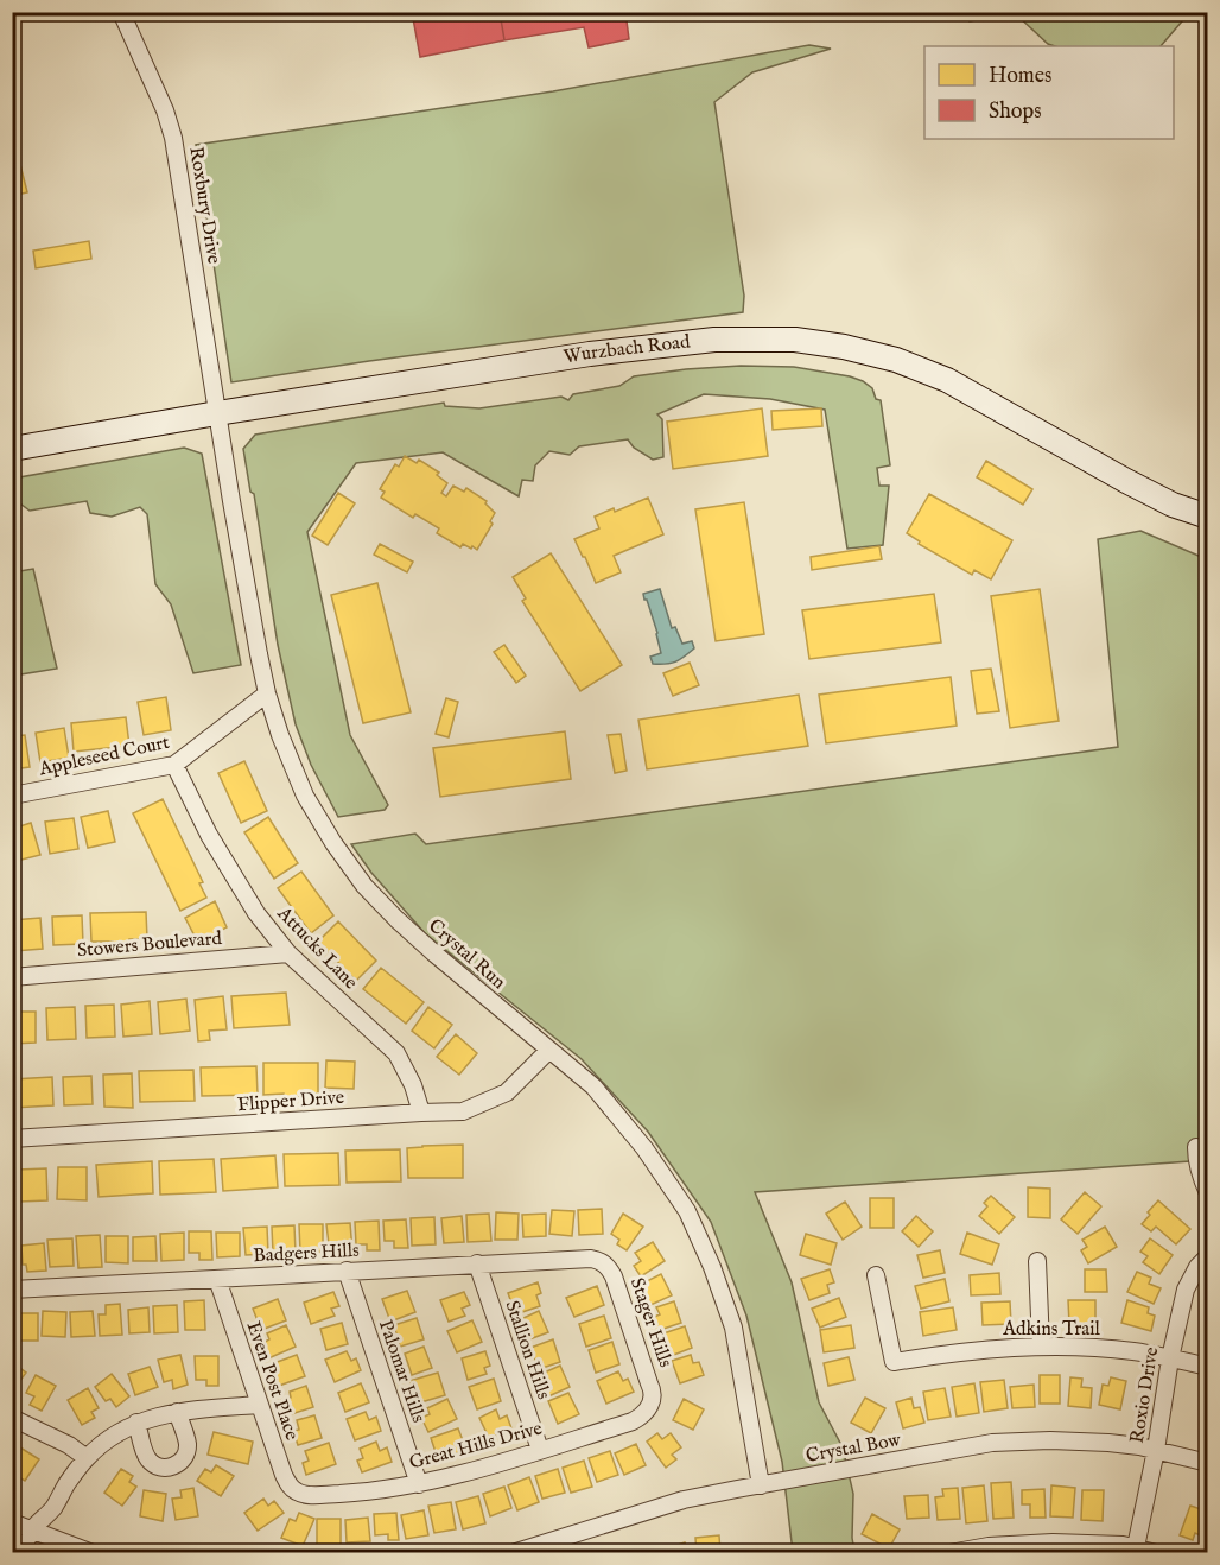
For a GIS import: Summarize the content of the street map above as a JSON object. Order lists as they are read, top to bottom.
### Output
{
  "streets": {
    "main road": ["Wurzbach Road"],
    "street": [
      "Roxbury Drive",
      "Appleseed Court",
      "Stowers Boulevard",
      "Attucks Lane",
      "Crystal Run",
      "Flipper Drive",
      "Badgers Hills",
      "Stager Hills",
      "Adkins Trail",
      "Stallion Hills",
      "Palomar Hills",
      "Even Post Place",
      "Roxio Drive",
      "Great Hills Drive",
      "Crystal Bow"
    ]
  },
  "crossings": [
    ["Roxbury Drive", "Wurzbach Road"],
    ["Roxbury Drive", "Crystal Run"],
    ["Wurzbach Road", "Crystal Run"],
    ["Appleseed Court", "Attucks Lane"],
    ["Appleseed Court", "Crystal Run"],
    ["Stowers Boulevard", "Attucks Lane"],
    ["Attucks Lane", "Flipper Drive"],
    ["Crystal Run", "Flipper Drive"],
    ["Crystal Run", "Crystal Bow"],
    ["Badgers Hills", "Stager Hills"],
    ["Badgers Hills", "Stallion Hills"],
    ["Badgers Hills", "Palomar Hills"],
    ["Badgers Hills", "Even Post Place"],
    ["Stager Hills", "Great Hills Drive"],
    ["Adkins Trail", "Roxio Drive"],
    ["Stallion Hills", "Great Hills Drive"],
    ["Palomar Hills", "Great Hills Drive"],
    ["Even Post Place", "Great Hills Drive"],
    ["Roxio Drive", "Crystal Bow"]
  ],
  "legend": ["Homes", "Shops"]
}
